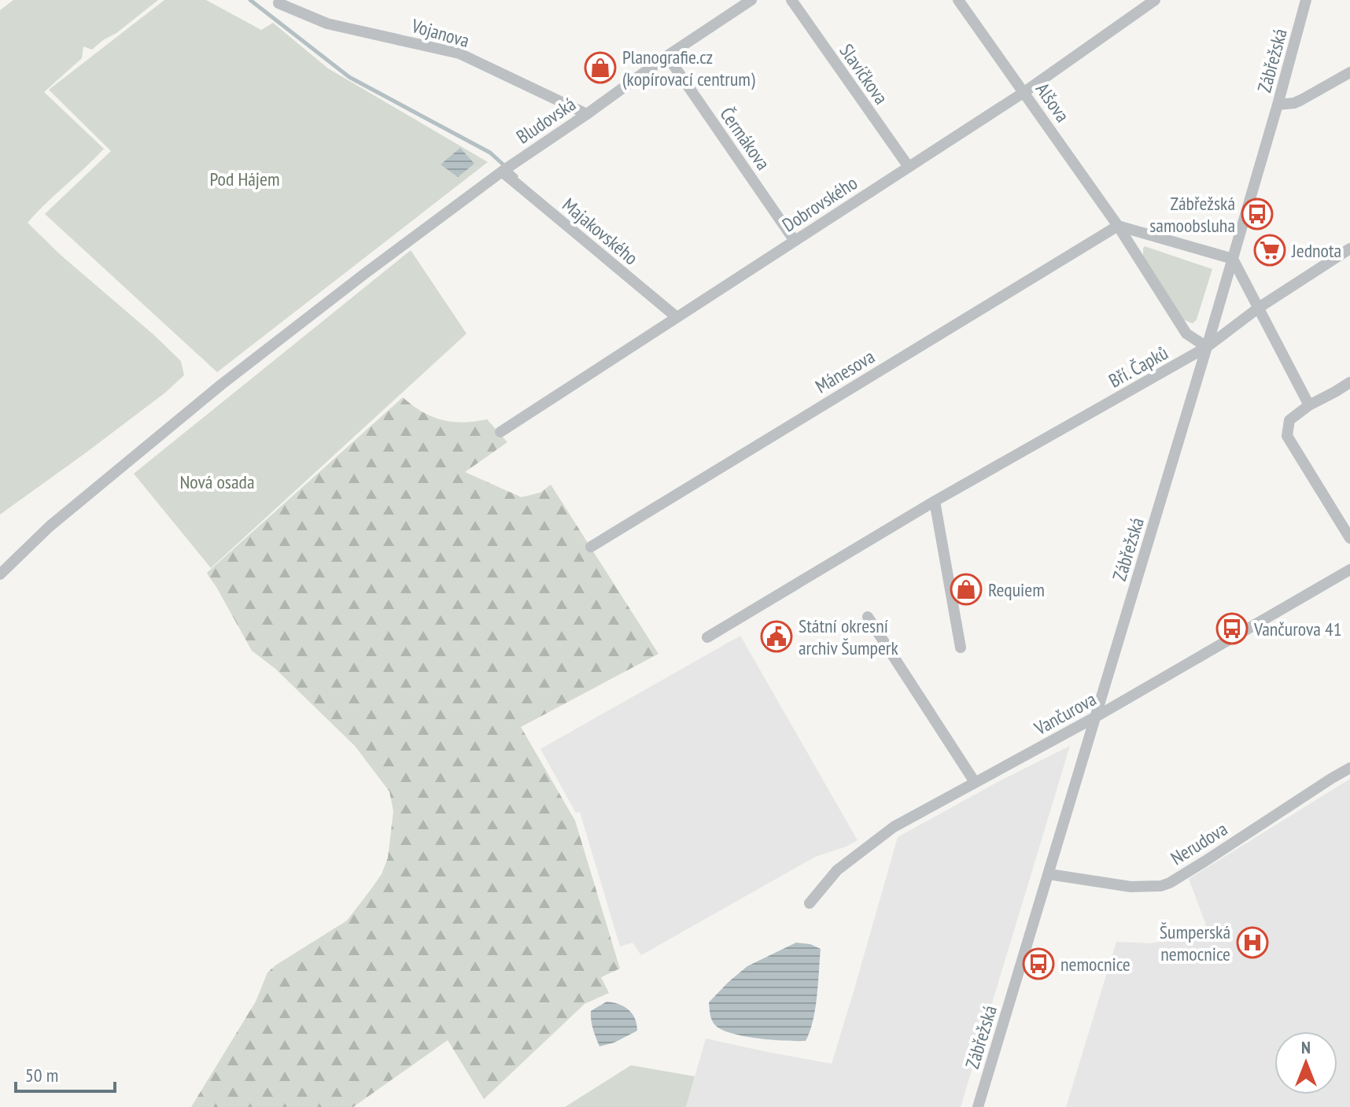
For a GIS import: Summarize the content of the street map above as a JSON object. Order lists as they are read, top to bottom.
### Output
{
  "streets": {
    "street": [
      "Vojanova",
      "Zábřežská",
      "Slavíčkova",
      "Alšova",
      "Bludovská",
      "Čermákova",
      "Dobrovského",
      "Majakovského",
      "Bří. Čapků",
      "Mánesova",
      "Vančurova",
      "Nerudova"
    ]
  },
  "crossings": [
    ["Vojanova", "Bludovská"],
    ["Zábřežská", "Alšova"],
    ["Zábřežská", "Bří. Čapků"],
    ["Zábřežská", "Vančurova"],
    ["Zábřežská", "Nerudova"],
    ["Slavíčkova", "Dobrovského"],
    ["Alšova", "Dobrovského"],
    ["Alšova", "Bří. Čapků"],
    ["Alšova", "Mánesova"],
    ["Bludovská", "Čermákova"],
    ["Bludovská", "Majakovského"],
    ["Čermákova", "Dobrovského"],
    ["Dobrovského", "Majakovského"]
  ],
  "parks": ["Pod Hájem", "Nová osada"],
  "places": {
    "shop": ["Planografie.cz (kopírovací centrum)", "Requiem"],
    "bus stop": ["Zábřežská samoobsluha", "Vančurova 41", "nemocnice"],
    "supermarket": ["Jednota"],
    "public building": ["Státní okresní archiv Šumperk"],
    "hospital": ["Šumperská nemocnice"]
  },
  "scale_bar": "50 m",
  "north": "top"
}
